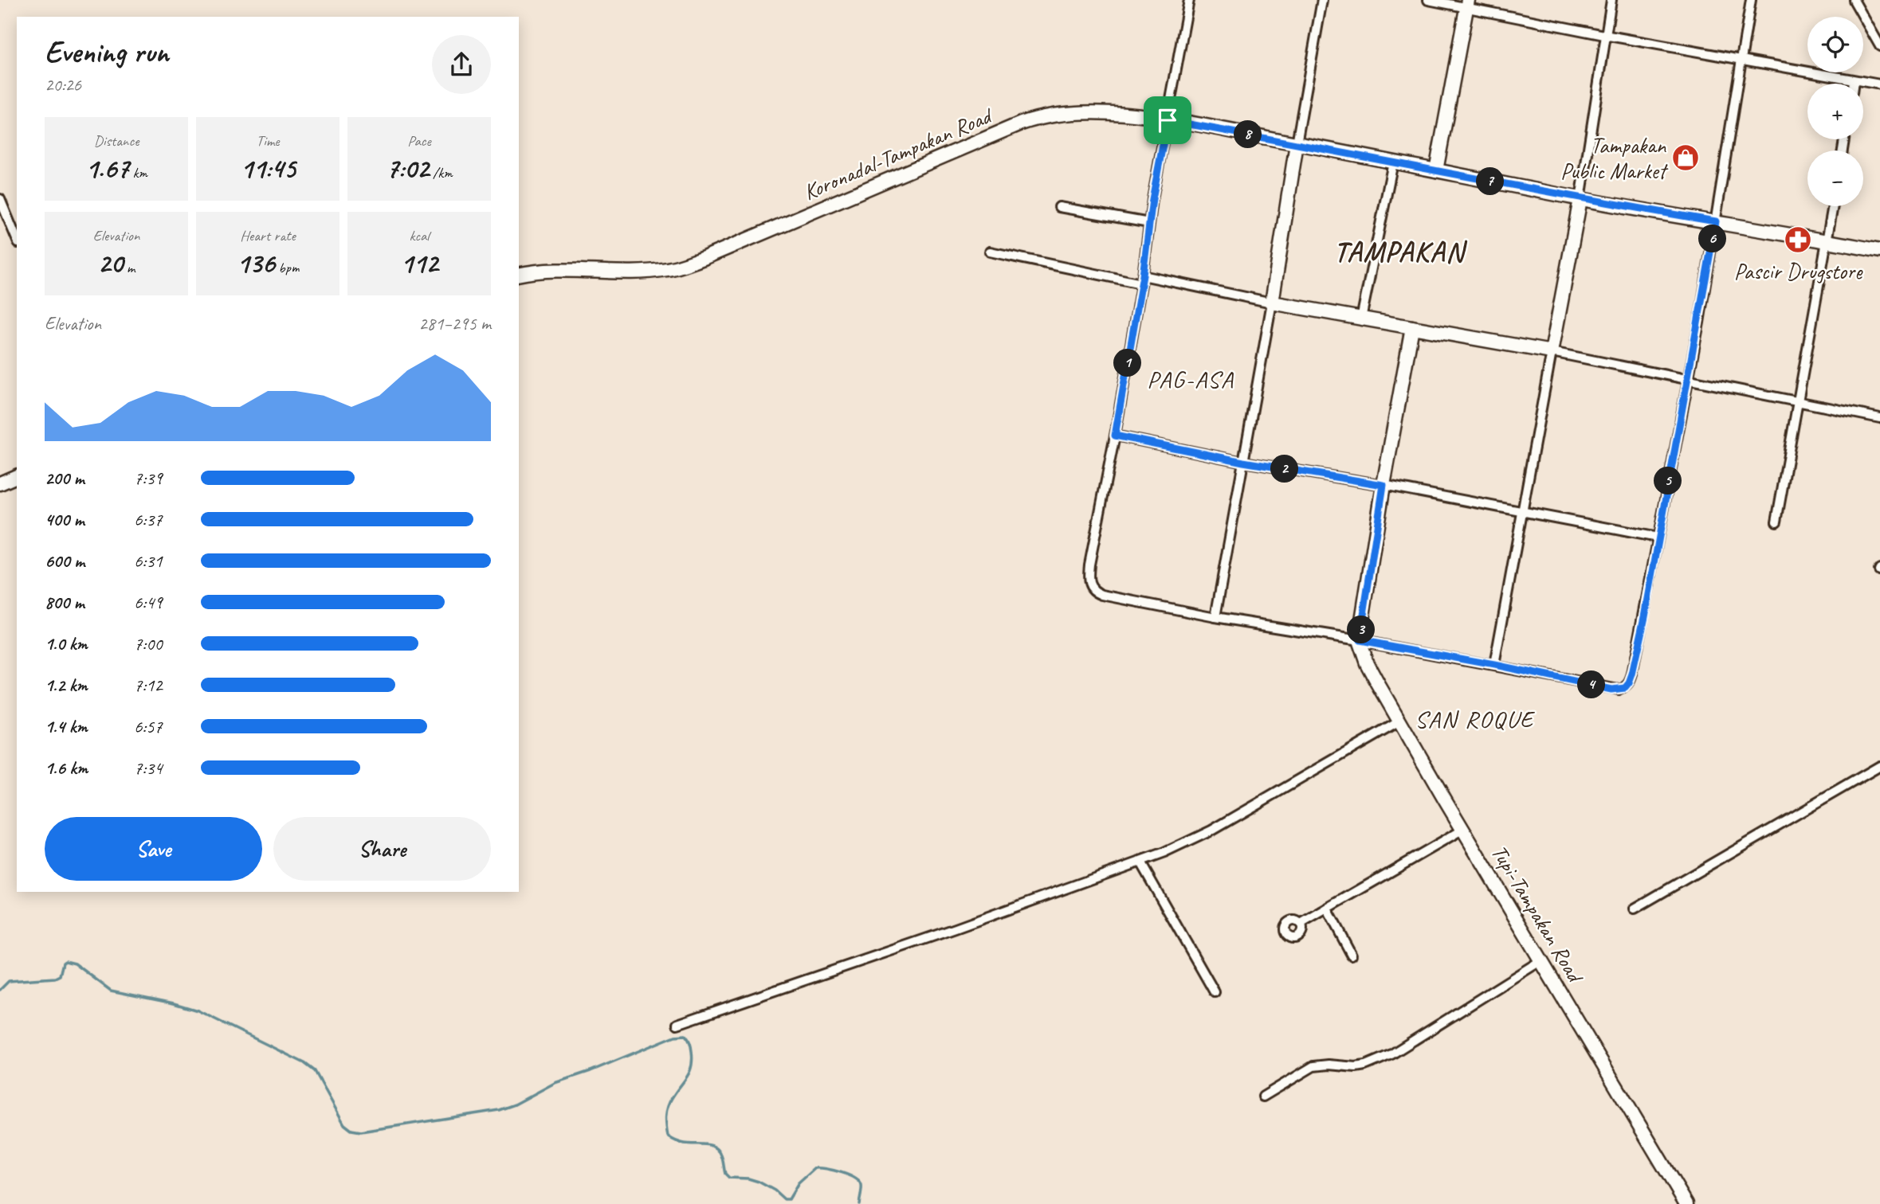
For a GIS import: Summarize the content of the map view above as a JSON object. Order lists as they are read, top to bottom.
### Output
{
  "streets": {
    "main road": ["Koronadal-Tampakan Road", "Tupi-Tampakan Road"]
  },
  "districts": ["TAMPAKAN", "PAG-ASA", "SAN ROQUE"],
  "places": {
    "shop": ["Tampakan Public Market"],
    "pharmacy": ["Pascir Drugstore"]
  },
  "page": {
    "map_buttons": ["+", "−"],
    "heading": ["Evening run", "20:26"],
    "stats": [
      ["Distance", "1.67 km"],
      ["Time", "11:45"],
      ["Pace", "7:02 /km"],
      ["Elevation", "20 m"],
      ["Heart rate", "136 bpm"],
      ["kcal", "112"]
    ],
    "pins": [
      "8",
      "7",
      "6",
      "1",
      "2",
      "5",
      "3",
      "4"
    ],
    "chart": ["Elevation", "281–295 m"],
    "list": [
      {
        "name": "200 m",
        "note": "7:39"
      },
      {
        "name": "400 m",
        "note": "6:37"
      },
      {
        "name": "600 m",
        "note": "6:31"
      },
      {
        "name": "800 m",
        "note": "6:49"
      },
      {
        "name": "1.0 km",
        "note": "7:00"
      },
      {
        "name": "1.2 km",
        "note": "7:12"
      },
      {
        "name": "1.4 km",
        "note": "6:57"
      },
      {
        "name": "1.6 km",
        "note": "7:34"
      }
    ],
    "buttons": ["Save", "Share"]
  }
}
